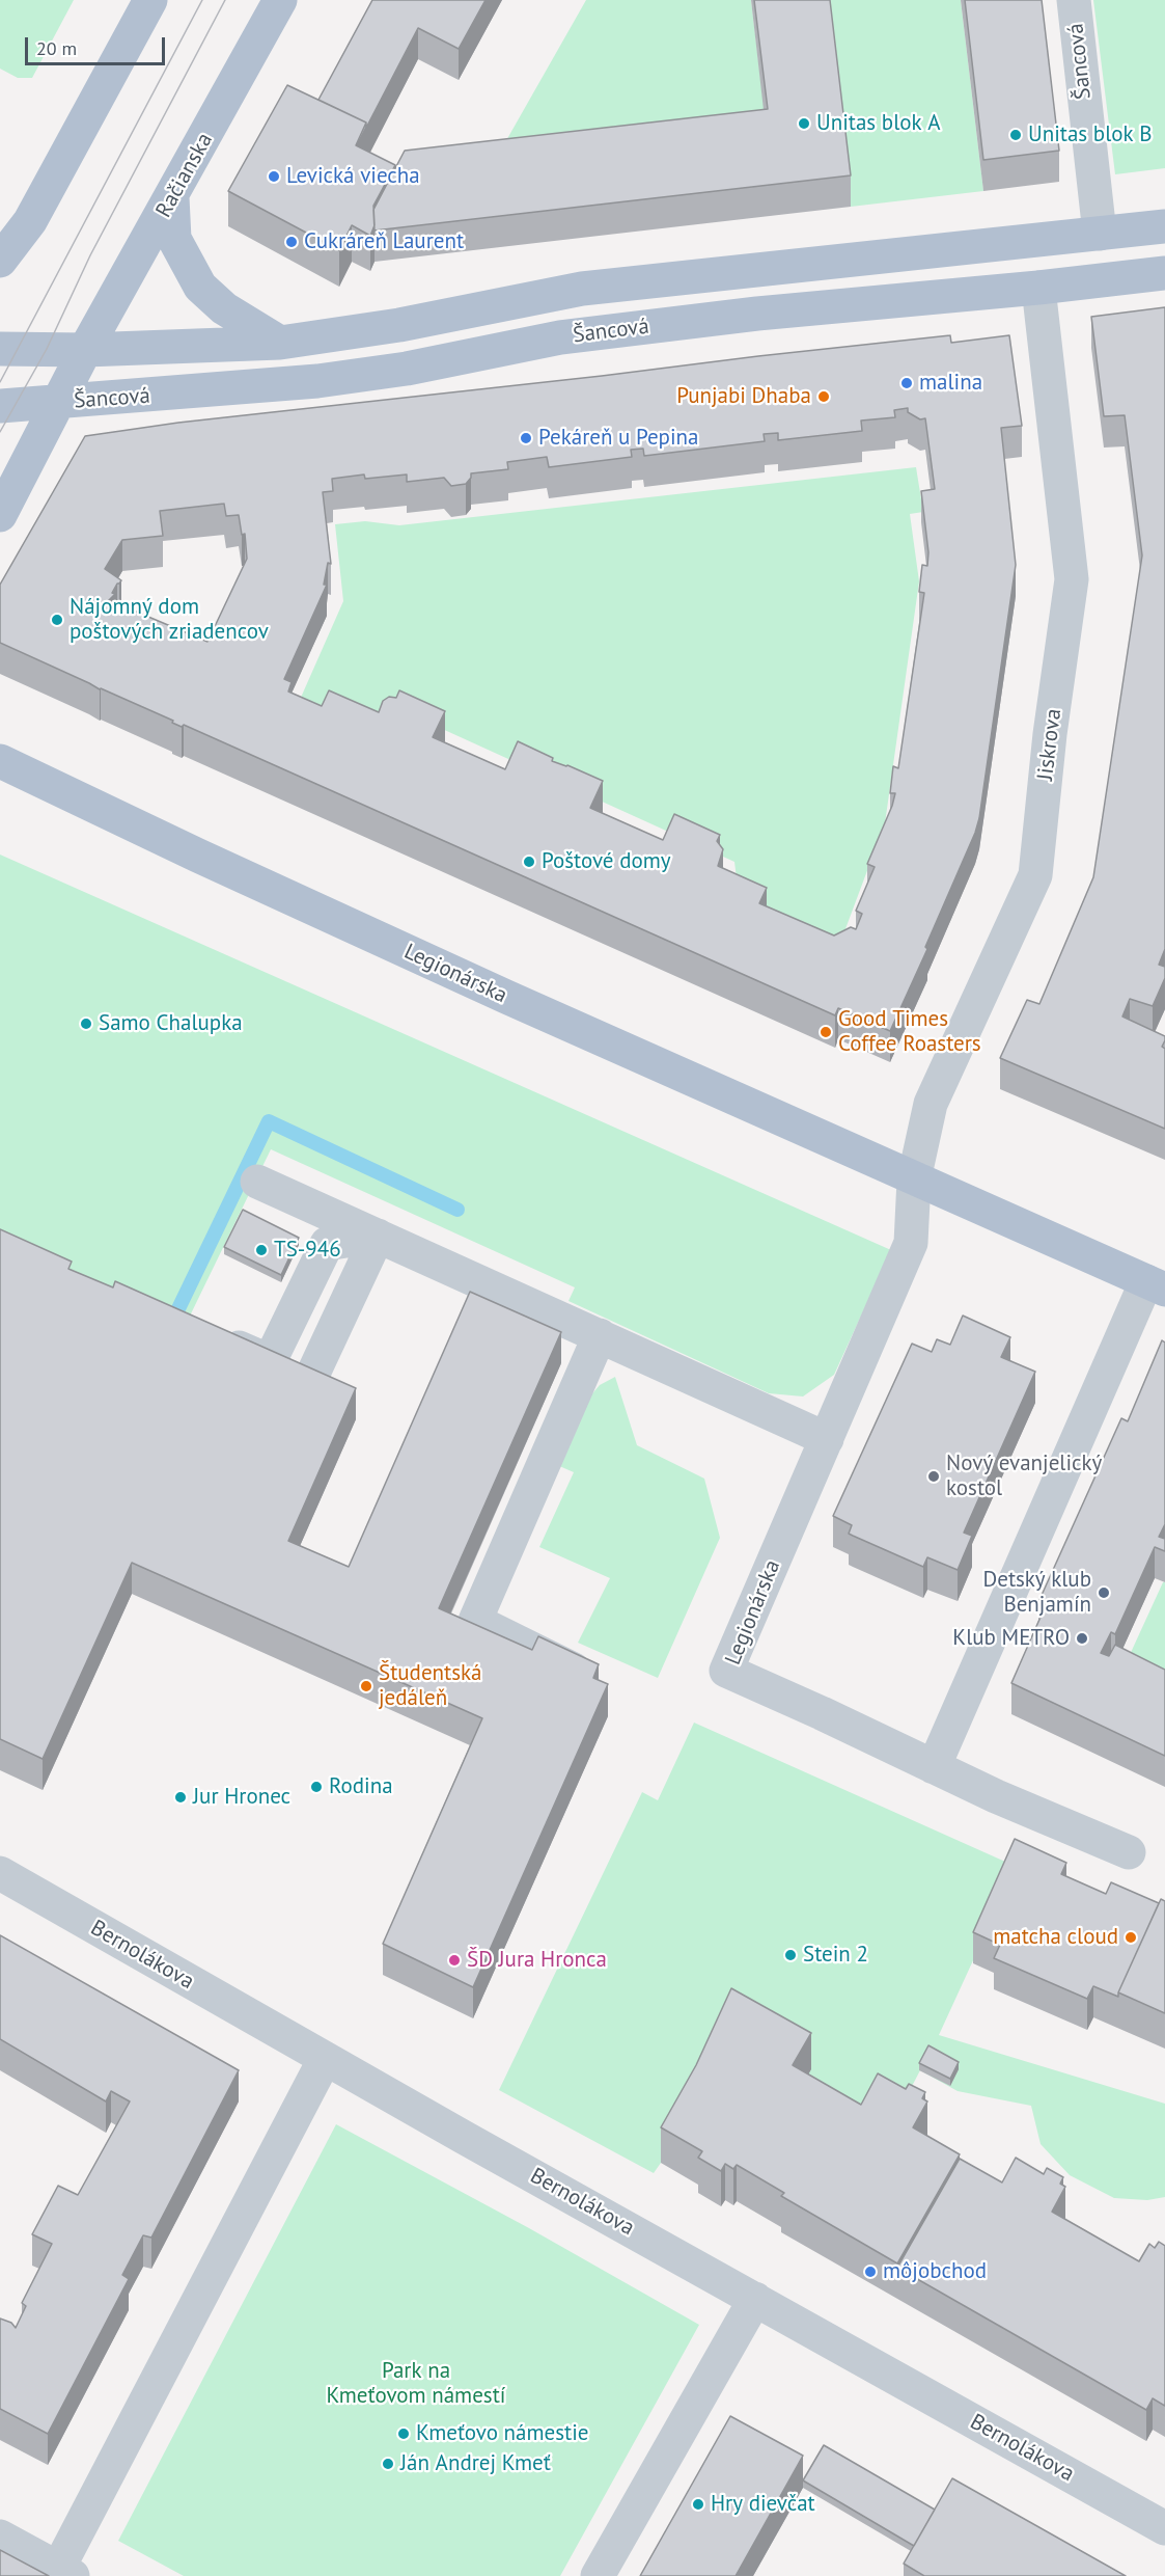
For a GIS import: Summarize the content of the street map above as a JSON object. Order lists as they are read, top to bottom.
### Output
{
  "streets": {
    "main road": ["Šancová", "Račianska", "Legionárska"],
    "street": ["Jiskrova", "Bernolákova"]
  },
  "crossings": [
    ["Šancová", "Račianska"],
    ["Šancová", "Jiskrova"],
    ["Jiskrova", "Legionárska"]
  ],
  "parks": ["Park na Kmeťovom námestí"],
  "places": [
    "Unitas blok A",
    "Unitas blok B",
    "Levická viecha",
    "Cukráreň Laurent",
    "malina",
    "Punjabi Dhaba",
    "Pekáreň u Pepina",
    "Nájomný dom poštových zriadencov",
    "Poštové domy",
    "Samo Chalupka",
    "Good Times Coffee Roasters",
    "TS-946",
    "Nový evanjelický kostol",
    "Detský klub Benjamín",
    "Klub METRO",
    "Študentská jedáleň",
    "Rodina",
    "Jur Hronec",
    "matcha cloud",
    "Stein 2",
    "ŠD Jura Hronca",
    "môjobchod",
    "Kmeťovo námestie",
    "Ján Andrej Kmeť",
    "Hry dievčat"
  ],
  "scale_bar": "20 m"
}
